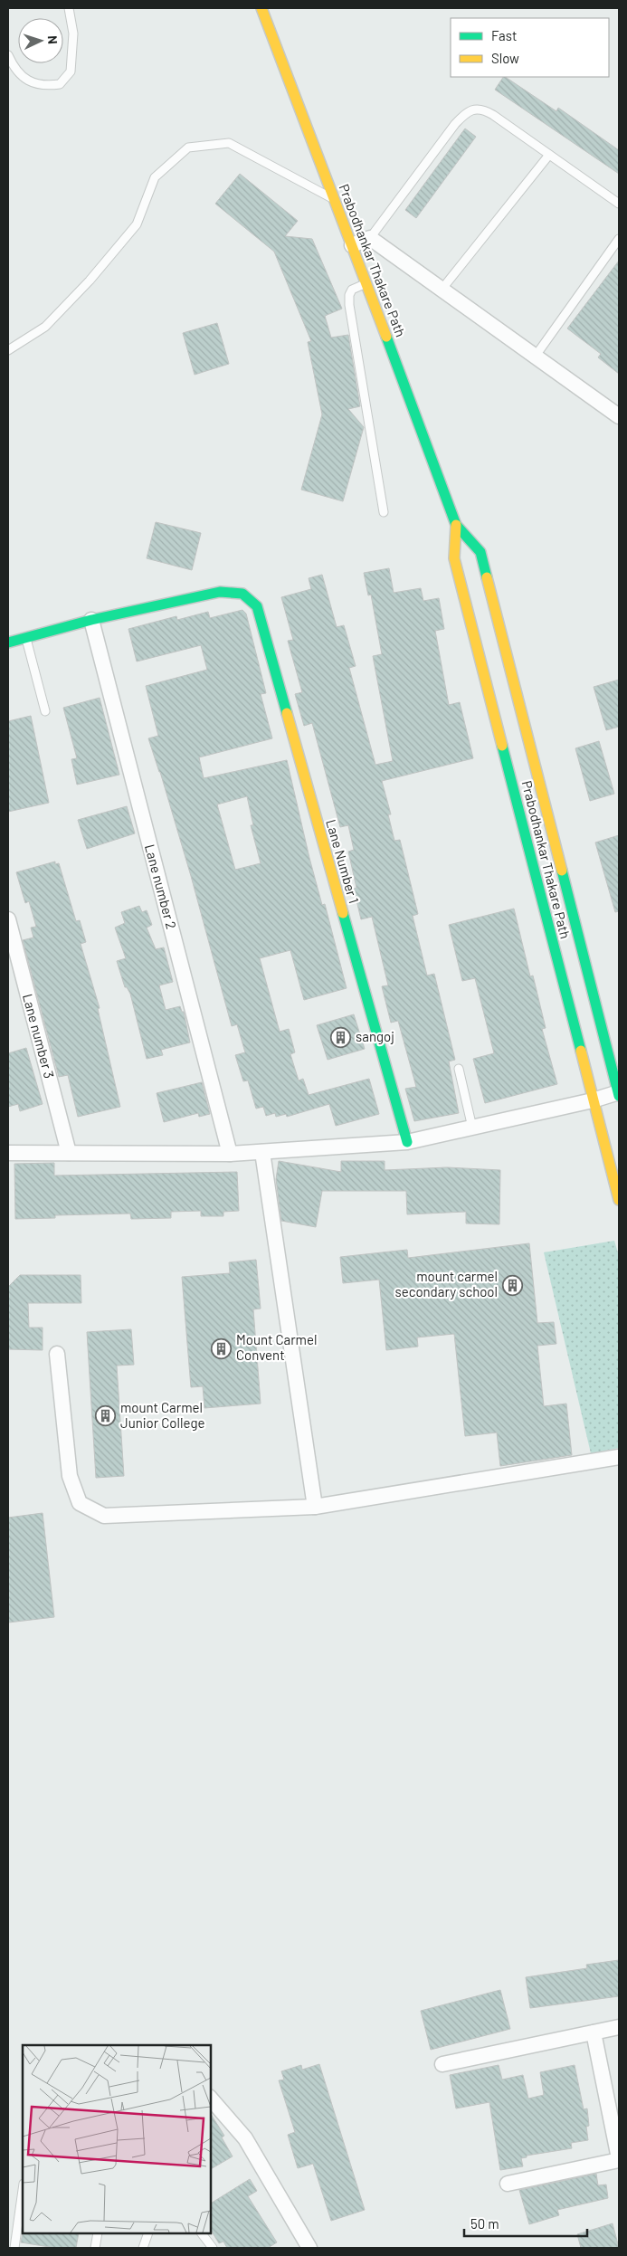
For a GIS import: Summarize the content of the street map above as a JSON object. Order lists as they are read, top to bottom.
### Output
{
  "streets": {
    "main road": ["Prabodhankar Thakare Path", "Lane Number 1"],
    "street": ["Lane number 2", "Lane number 3"]
  },
  "crossings": [
    ["Lane Number 1", "Lane number 2"]
  ],
  "places": {
    "building": [
      "sangoj",
      "mount carmel secondary school",
      "Mount Carmel Convent",
      "mount Carmel Junior College"
    ]
  },
  "legend": ["Fast", "Slow"],
  "scale_bar": "50 m",
  "north": "right"
}
